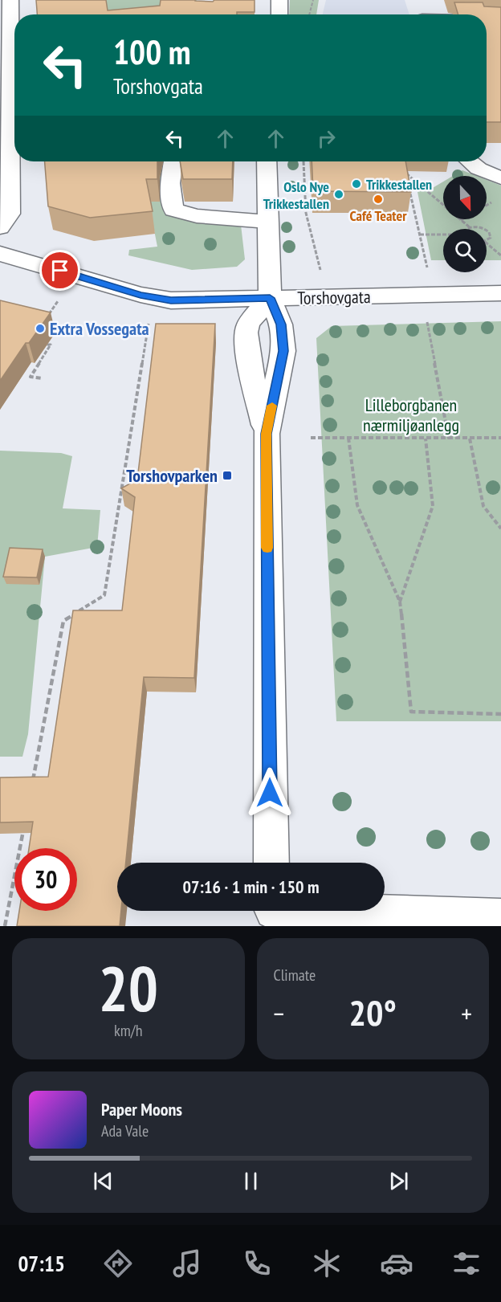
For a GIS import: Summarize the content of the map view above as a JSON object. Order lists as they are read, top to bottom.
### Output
{
  "streets": {
    "street": ["Torshovgata"]
  },
  "parks": ["Lilleborgbanen nærmiljøanlegg"],
  "places": {
    "other": [
      "Trikkestallen",
      "Oslo Nye Trikkestallen",
      "Café Teater",
      "Extra Vossegata"
    ],
    "transit": ["Torshovparken"]
  },
  "north": "bottom",
  "page": {
    "turn": ["100 m", "Torshovgata"],
    "limit": "30",
    "trip": "07:16 · 1 min · 150 m",
    "tile": [
      ["20", "km/h"],
      "Climate"
    ],
    "heat": ["−", "20°", "+"],
    "song": ["Paper Moons", "Ada Vale"],
    "tabs": "07:15"
  }
}
